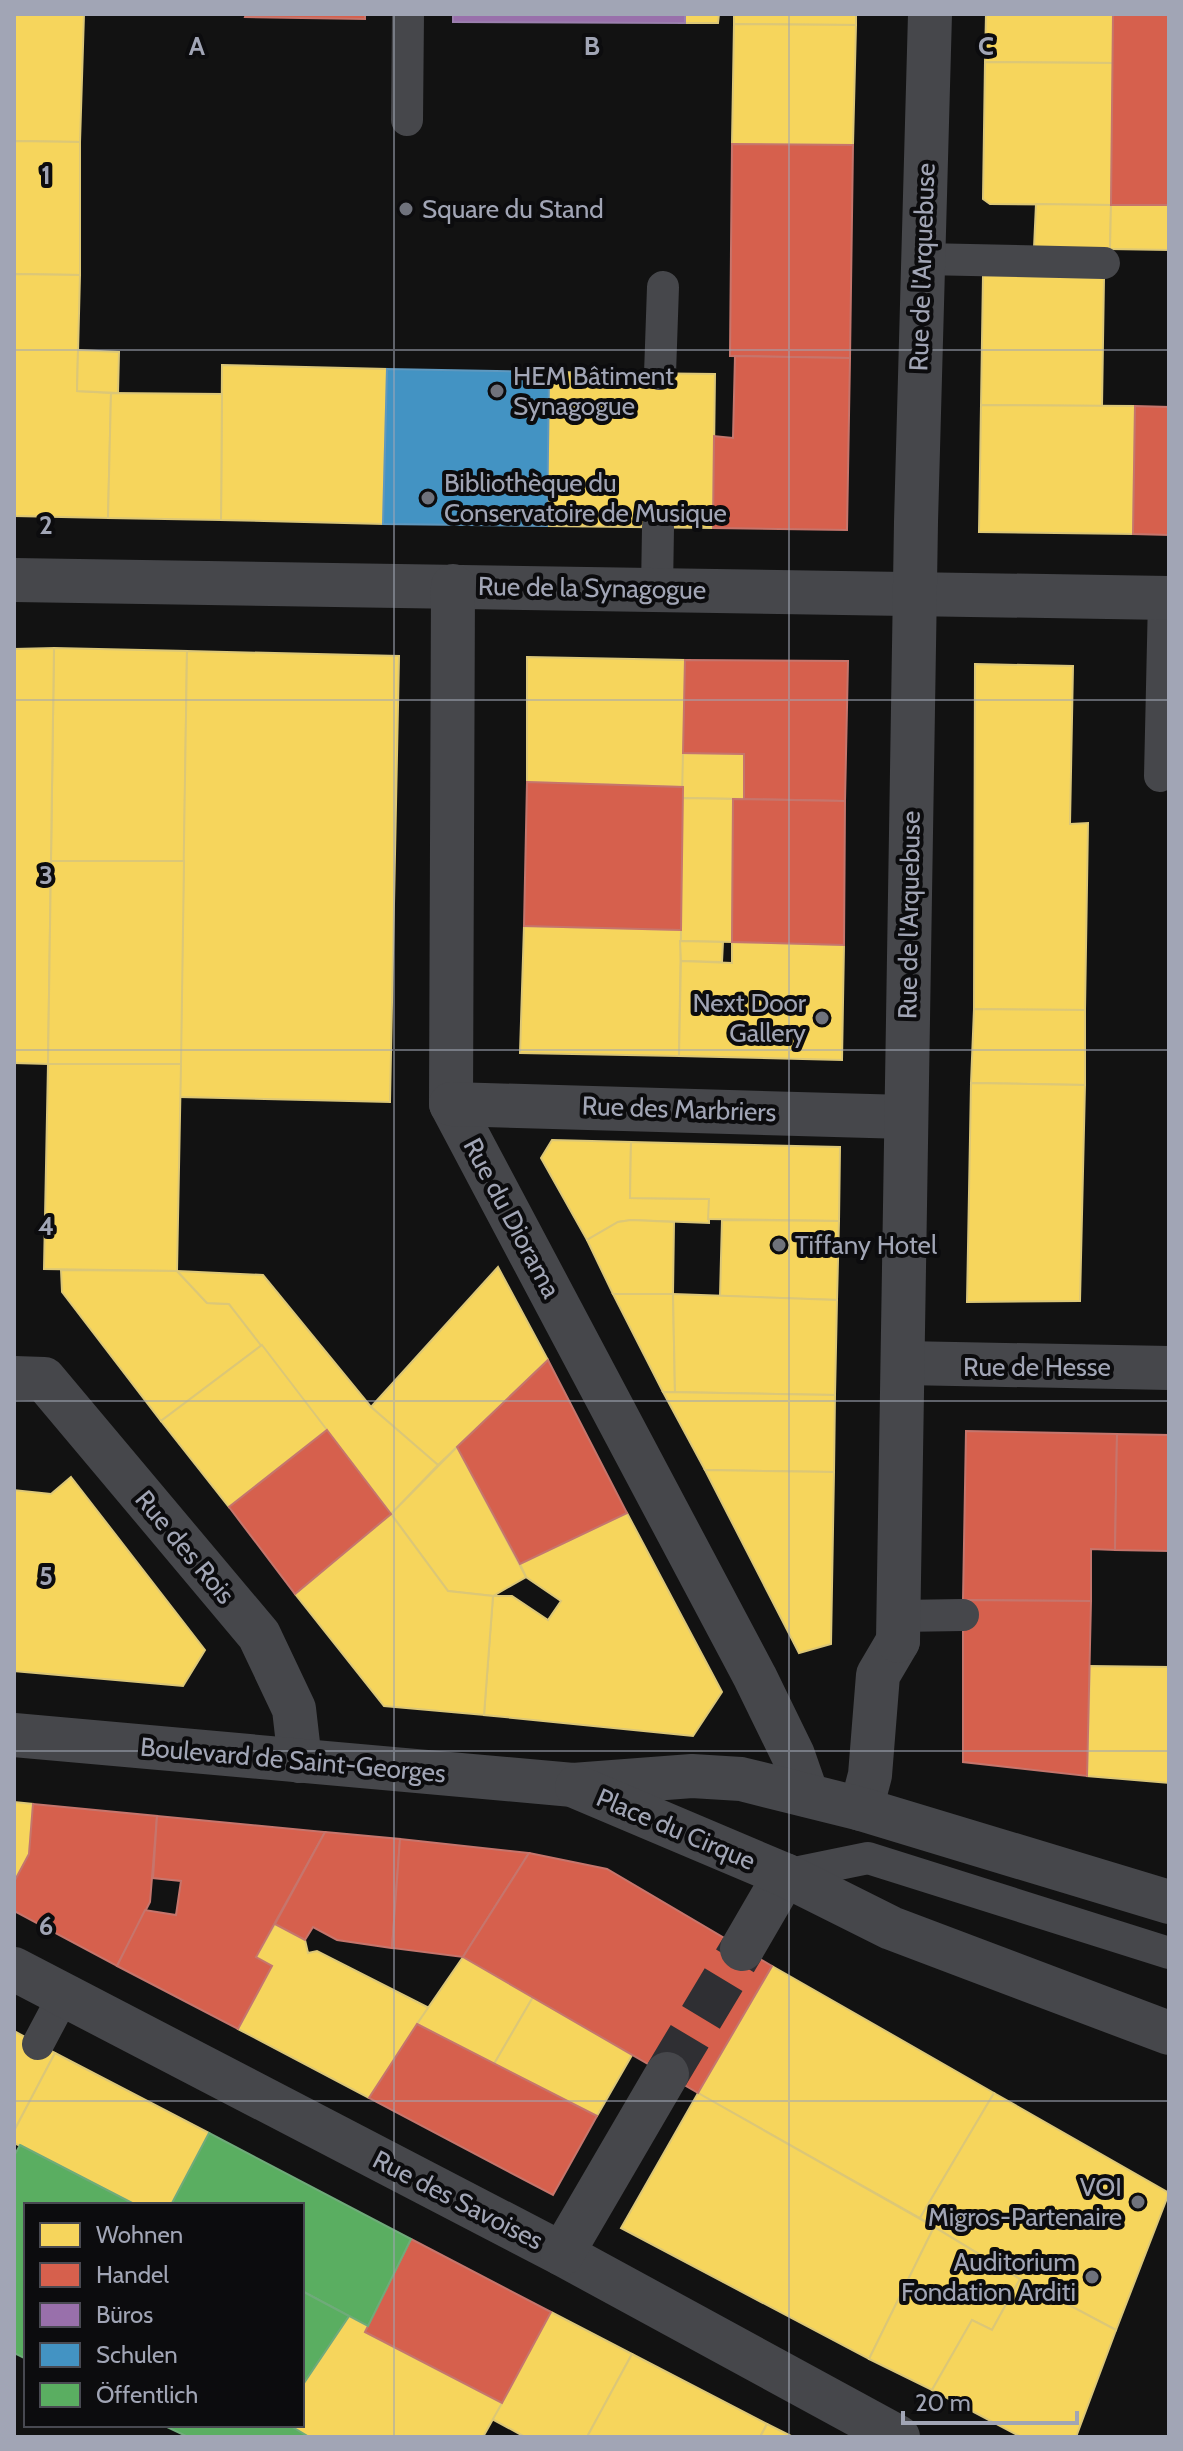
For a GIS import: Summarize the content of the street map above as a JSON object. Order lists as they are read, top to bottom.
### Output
{
  "streets": {
    "street": [
      "Rue de l'Arquebuse",
      "Rue de la Synagogue",
      "Rue des Marbriers",
      "Rue du Diorama",
      "Rue de Hesse",
      "Rue des Rois",
      "Boulevard de Saint-Georges",
      "Place du Cirque",
      "Rue des Savoises"
    ]
  },
  "crossings": [
    ["Rue de l'Arquebuse", "Rue de la Synagogue"],
    ["Rue de l'Arquebuse", "Rue des Marbriers"],
    ["Rue de l'Arquebuse", "Rue de Hesse"],
    ["Rue de l'Arquebuse", "Place du Cirque"],
    ["Rue de la Synagogue", "Rue du Diorama"],
    ["Rue des Marbriers", "Rue du Diorama"],
    ["Rue du Diorama", "Place du Cirque"],
    ["Rue des Rois", "Boulevard de Saint-Georges"],
    ["Boulevard de Saint-Georges", "Place du Cirque"]
  ],
  "places": [
    "Square du Stand",
    "HEM Bâtiment Synagogue",
    "Bibliothèque du Conservatoire de Musique",
    "Next Door Gallery",
    "Tiffany Hotel",
    "VOI Migros-Partenaire",
    "Auditorium Fondation Arditi"
  ],
  "legend": [
    "Wohnen",
    "Handel",
    "Büros",
    "Schulen",
    "Öffentlich"
  ],
  "scale_bar": "20 m",
  "grid": {
    "columns": ["A", "B", "C"],
    "rows": [
      "1",
      "2",
      "3",
      "4",
      "5",
      "6"
    ]
  }
}
